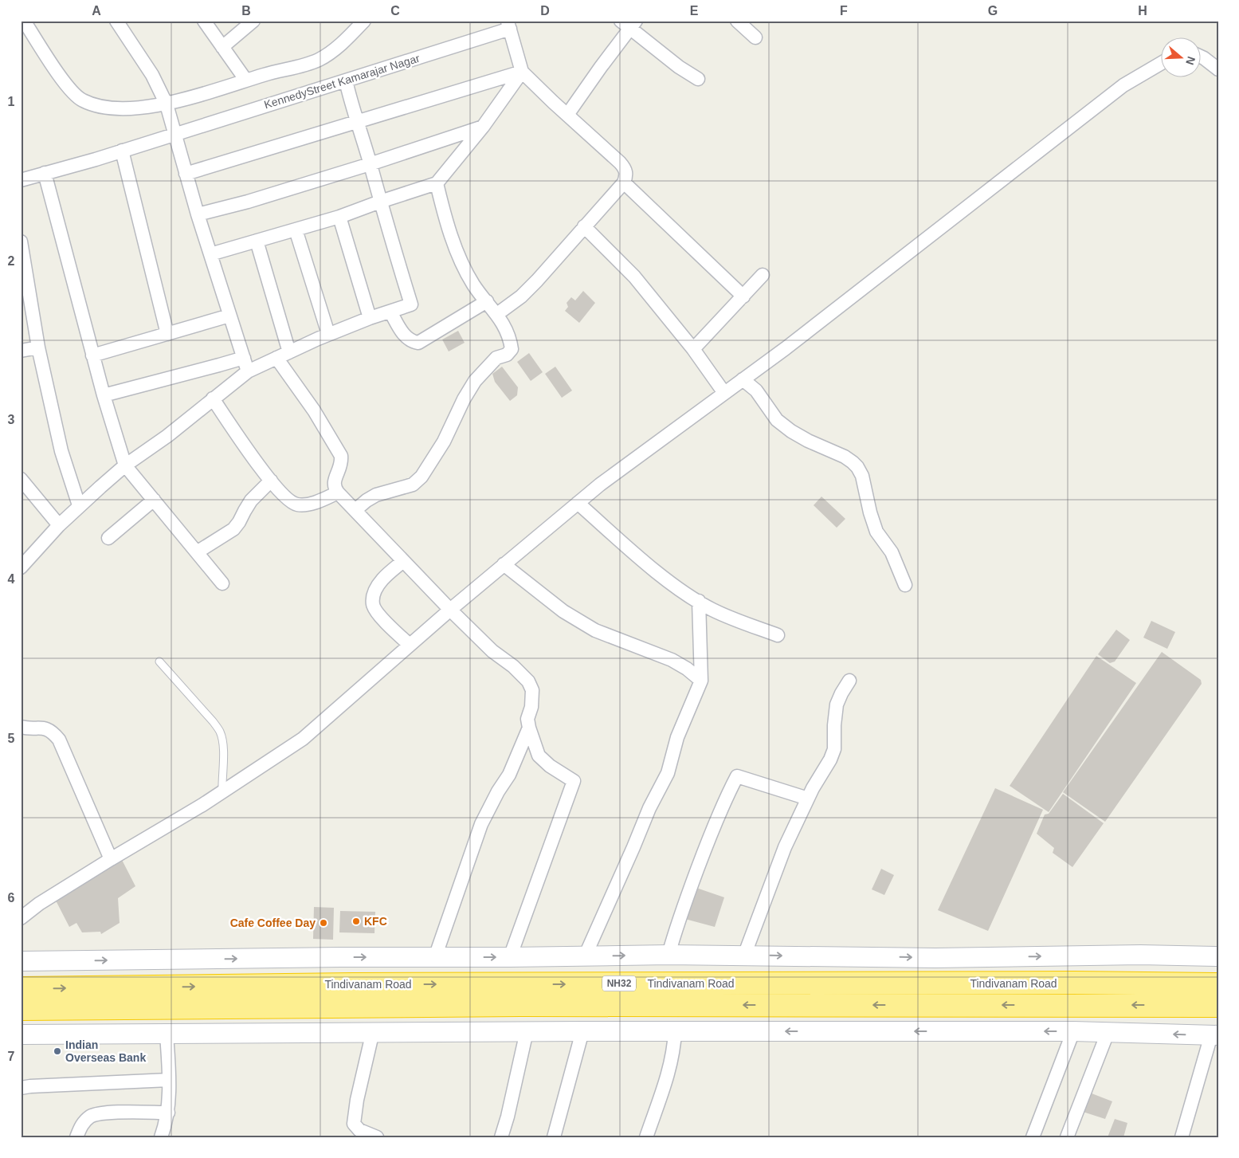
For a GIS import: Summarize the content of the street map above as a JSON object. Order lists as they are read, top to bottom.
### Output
{
  "streets": {
    "highway": ["NH32", "Tindivanam Road"],
    "street": ["KennedyStreet Kamarajar Nagar"]
  },
  "places": ["KFC", "Cafe Coffee Day", "Indian Overseas Bank"],
  "north": "right",
  "grid": {
    "columns": [
      "A",
      "B",
      "C",
      "D",
      "E",
      "F",
      "G",
      "H"
    ],
    "rows": [
      "1",
      "2",
      "3",
      "4",
      "5",
      "6",
      "7"
    ]
  }
}
